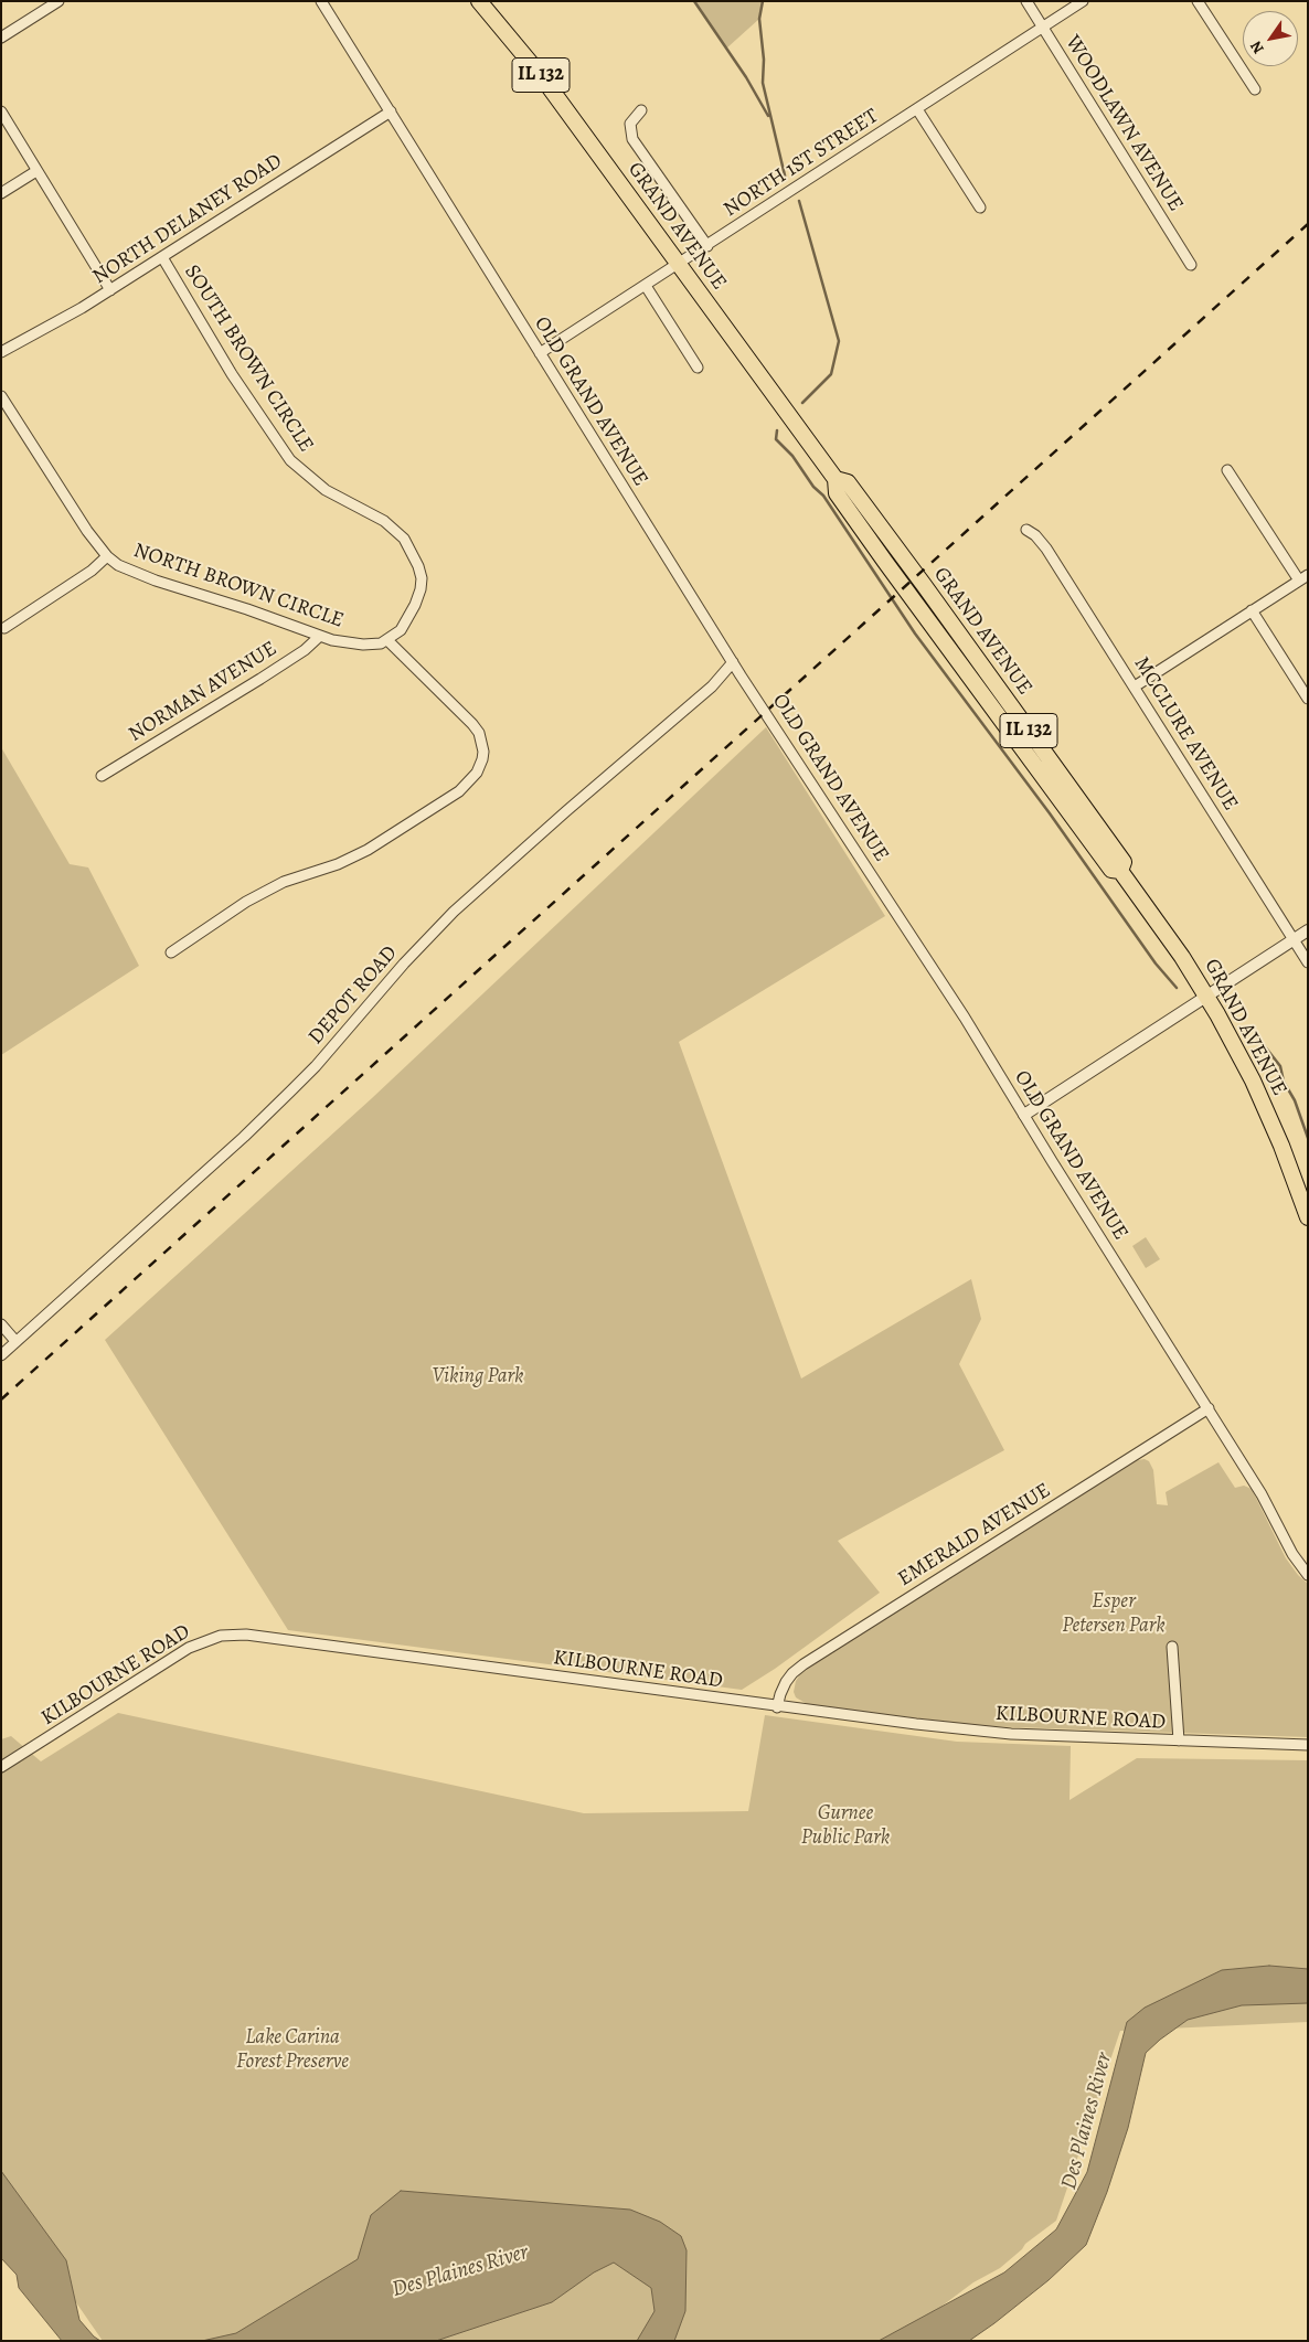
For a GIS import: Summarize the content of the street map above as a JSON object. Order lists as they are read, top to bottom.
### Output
{
  "streets": {
    "main road": ["IL 132", "GRAND AVENUE"],
    "street": [
      "WOODLAWN AVENUE",
      "NORTH 1ST STREET",
      "NORTH DELANEY ROAD",
      "SOUTH BROWN CIRCLE",
      "OLD GRAND AVENUE",
      "NORTH BROWN CIRCLE",
      "NORMAN AVENUE",
      "MCCLURE AVENUE",
      "DEPOT ROAD",
      "EMERALD AVENUE",
      "KILBOURNE ROAD"
    ]
  },
  "crossings": [
    ["WOODLAWN AVENUE", "NORTH 1ST STREET"],
    ["NORTH 1ST STREET", "GRAND AVENUE"],
    ["NORTH 1ST STREET", "OLD GRAND AVENUE"],
    ["NORTH DELANEY ROAD", "SOUTH BROWN CIRCLE"],
    ["NORTH DELANEY ROAD", "OLD GRAND AVENUE"],
    ["SOUTH BROWN CIRCLE", "NORTH BROWN CIRCLE"],
    ["OLD GRAND AVENUE", "DEPOT ROAD"],
    ["OLD GRAND AVENUE", "EMERALD AVENUE"],
    ["NORTH BROWN CIRCLE", "NORMAN AVENUE"],
    ["EMERALD AVENUE", "KILBOURNE ROAD"]
  ],
  "water": ["Des Plaines River"],
  "parks": [
    "Viking Park",
    "Esper Petersen Park",
    "Gurnee Public Park",
    "Lake Carina Forest Preserve"
  ],
  "north": "bottom left"
}
